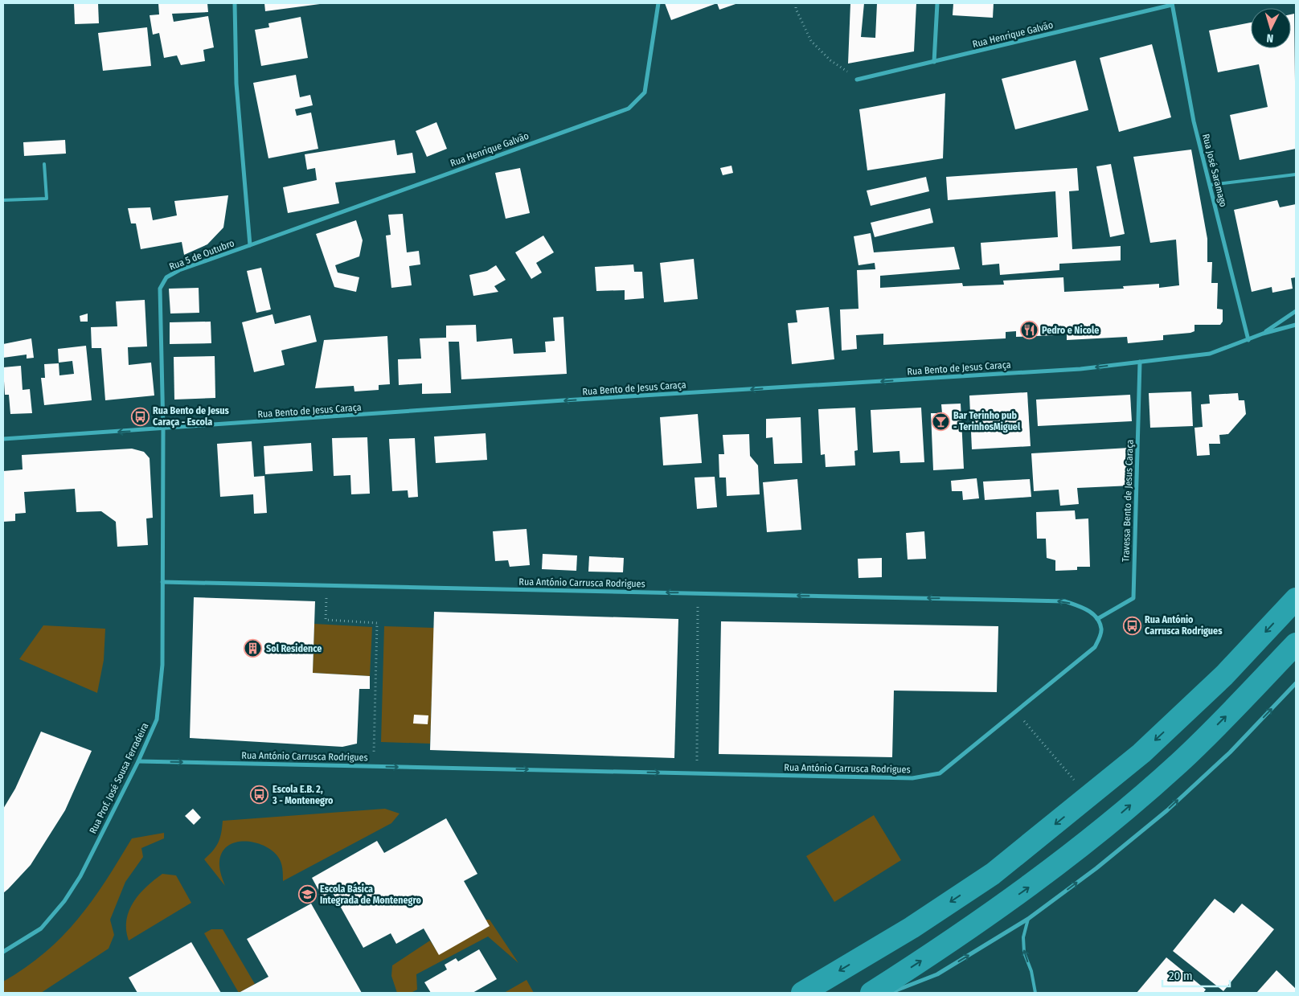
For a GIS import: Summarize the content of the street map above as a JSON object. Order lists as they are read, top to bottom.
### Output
{
  "streets": {
    "street": [
      "Rua Henrique Galvão",
      "Rua José Saramago",
      "Rua 5 de Outubro",
      "Rua Bento de Jesus Caraça",
      "Travessa Bento de Jesus Caraça",
      "Rua António Carrusca Rodrigues",
      "Rua Prof. José Sousa Ferradeira"
    ]
  },
  "crossings": [
    ["Rua Henrique Galvão", "Rua José Saramago"],
    ["Rua Henrique Galvão", "Rua 5 de Outubro"],
    ["Rua José Saramago", "Rua Bento de Jesus Caraça"],
    ["Rua 5 de Outubro", "Rua Bento de Jesus Caraça"],
    ["Rua 5 de Outubro", "Rua Prof. José Sousa Ferradeira"],
    ["Rua Bento de Jesus Caraça", "Travessa Bento de Jesus Caraça"],
    ["Rua Bento de Jesus Caraça", "Rua Prof. José Sousa Ferradeira"],
    ["Travessa Bento de Jesus Caraça", "Rua António Carrusca Rodrigues"],
    ["Rua António Carrusca Rodrigues", "Rua Prof. José Sousa Ferradeira"]
  ],
  "one_way": ["Rua Bento de Jesus Caraça"],
  "places": {
    "restaurant": ["Pedro e Nicole"],
    "bus stop": ["Rua Bento de Jesus Caraça - Escola", "Rua António Carrusca Rodrigues", "Escola E.B. 2, 3 - Montenegro"],
    "bar": ["Bar Terinho pub - TerinhosMiguel"],
    "building": ["Sol Residence"],
    "school or university": ["Escola Básica Integrada de Montenegro"]
  },
  "scale_bar": "20 m",
  "north": "bottom"
}
